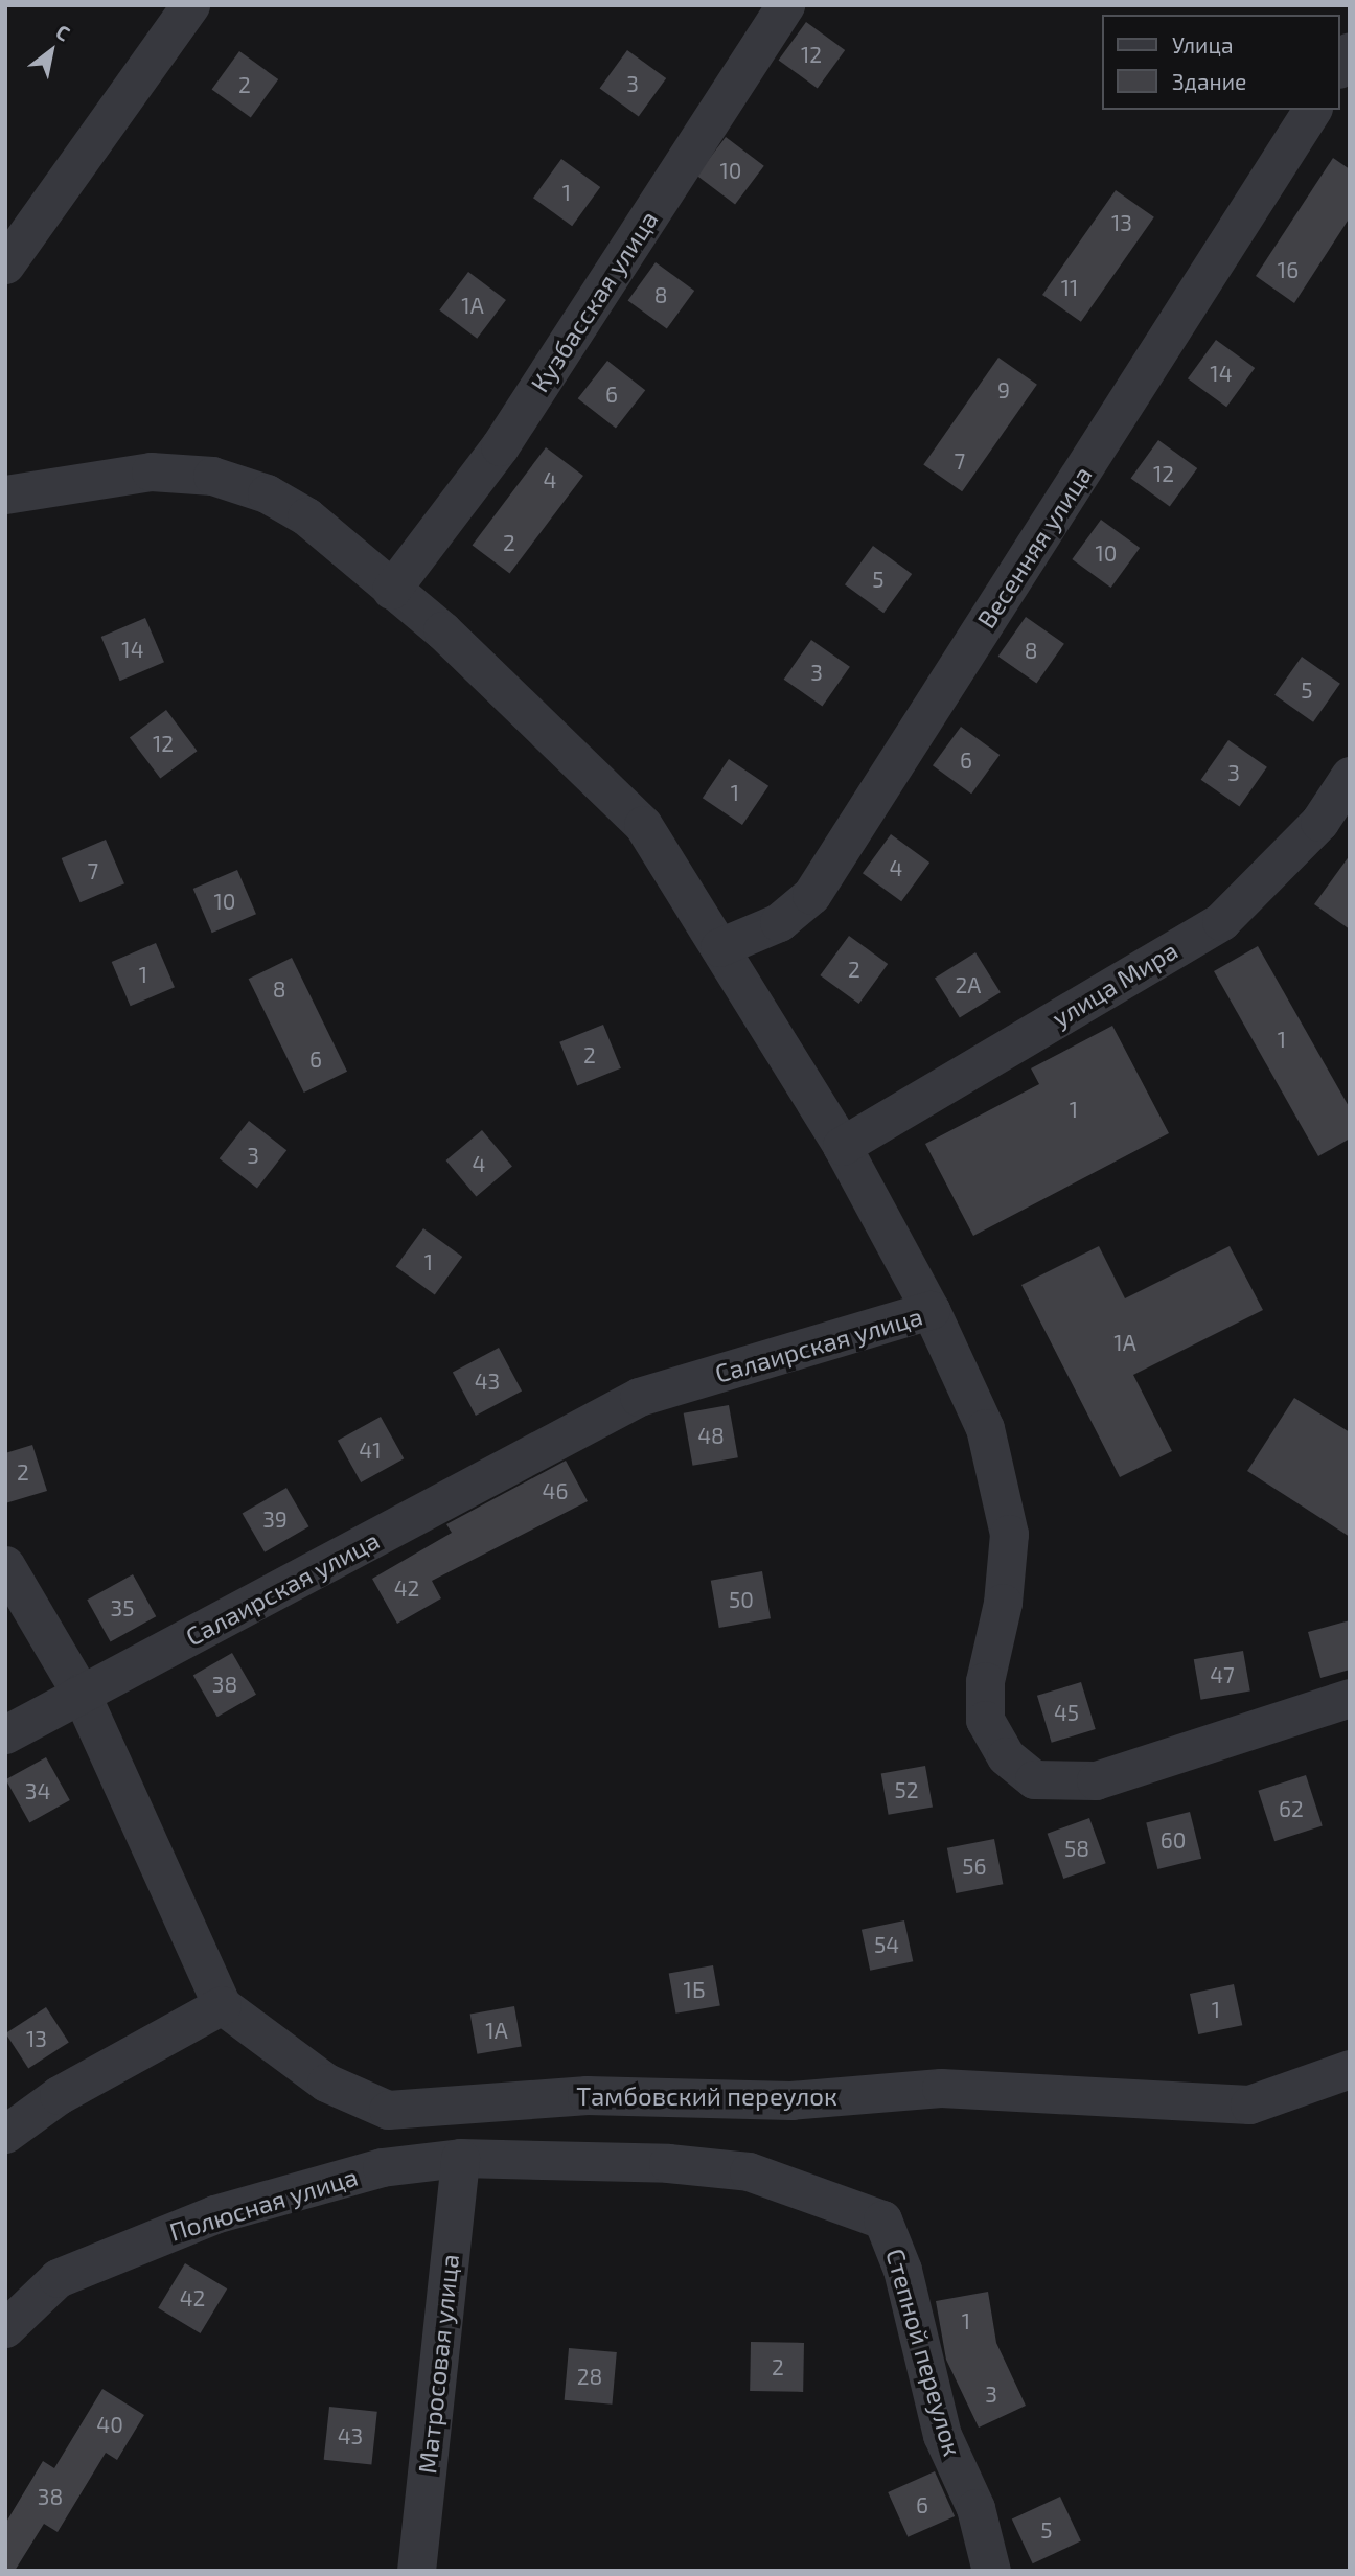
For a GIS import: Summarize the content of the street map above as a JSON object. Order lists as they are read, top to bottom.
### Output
{
  "streets": {
    "street": [
      "Кузбасская улица",
      "Весенняя улица",
      "улица Мира",
      "Салаирская улица",
      "Тамбовский переулок",
      "Полюсная улица",
      "Степной переулок",
      "Матросовая улица"
    ]
  },
  "crossings": [
    ["Полюсная улица", "Степной переулок"],
    ["Полюсная улица", "Матросовая улица"]
  ],
  "house_numbers": [
    "12",
    "3",
    "2",
    "10",
    "1",
    "13",
    "16",
    "11",
    "8",
    "1А",
    "14",
    "9",
    "6",
    "7",
    "12",
    "4",
    "2",
    "10",
    "5",
    "14",
    "8",
    "3",
    "5",
    "12",
    "6",
    "3",
    "1",
    "4",
    "7",
    "10",
    "2",
    "1",
    "2А",
    "8",
    "1",
    "2",
    "6",
    "1",
    "3",
    "4",
    "1",
    "1А",
    "43",
    "48",
    "41",
    "2",
    "46",
    "39",
    "42",
    "50",
    "35",
    "47",
    "38",
    "45",
    "52",
    "34",
    "62",
    "60",
    "58",
    "56",
    "54",
    "1Б",
    "1",
    "1А",
    "13",
    "42",
    "1",
    "2",
    "28",
    "3",
    "40",
    "43",
    "38",
    "6",
    "5"
  ],
  "legend": ["Улица", "Здание"],
  "north": "top right"
}
